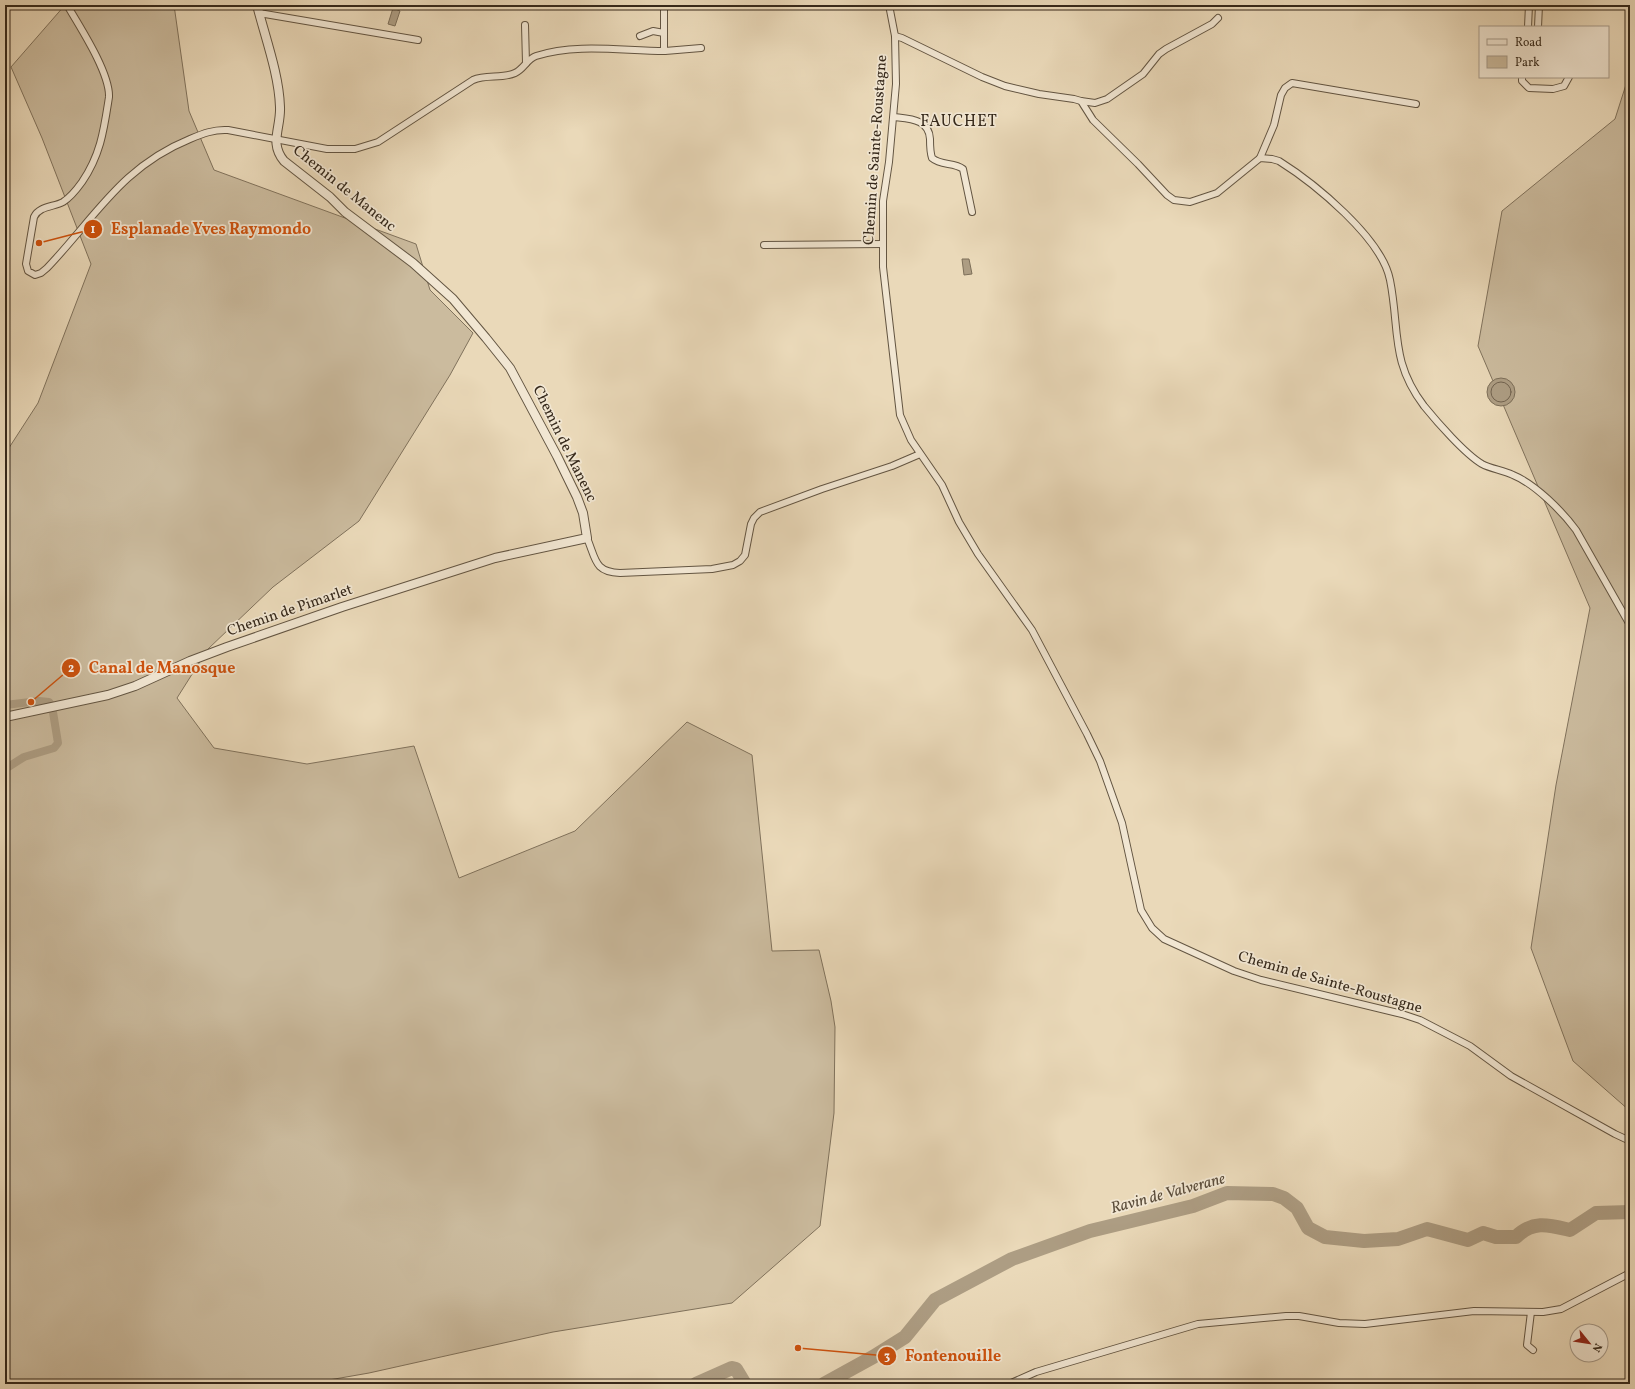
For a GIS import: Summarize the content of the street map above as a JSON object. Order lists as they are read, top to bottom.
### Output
{
  "streets": {
    "street": ["Chemin de Sainte-Roustagne", "Chemin de Manenc", "Chemin de Pimarlet"]
  },
  "crossings": [
    ["Chemin de Sainte-Roustagne", "Chemin de Manenc"],
    ["Chemin de Manenc", "Chemin de Pimarlet"]
  ],
  "districts": ["FAUCHET"],
  "water": ["Ravin de Valverane"],
  "places": ["Esplanade Yves Raymondo", "Canal de Manosque", "Fontenouille"],
  "legend": ["Road", "Park"],
  "north": "bottom right"
}
